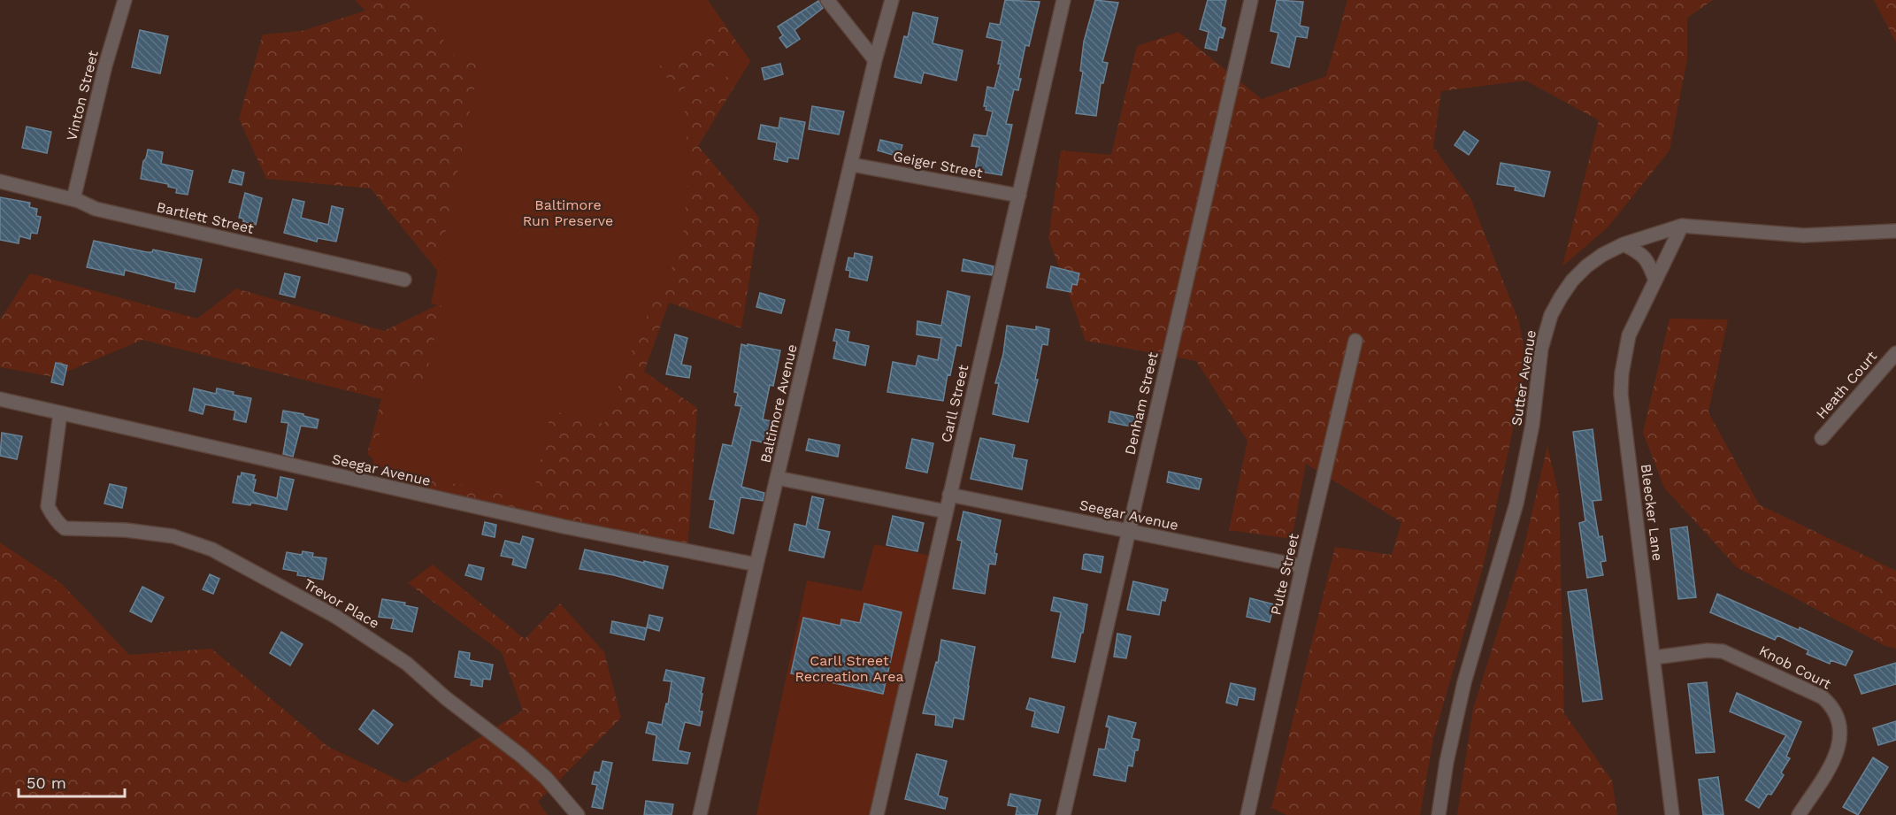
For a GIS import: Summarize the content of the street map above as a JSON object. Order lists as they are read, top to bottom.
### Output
{
  "streets": {
    "street": [
      "Vinton Street",
      "Geiger Street",
      "Bartlett Street",
      "Sutter Avenue",
      "Heath Court",
      "Baltimore Avenue",
      "Carll Street",
      "Denham Street",
      "Seegar Avenue",
      "Bleecker Lane",
      "Pulte Street",
      "Trevor Place",
      "Knob Court"
    ]
  },
  "crossings": [
    ["Vinton Street", "Bartlett Street"],
    ["Geiger Street", "Baltimore Avenue"],
    ["Geiger Street", "Carll Street"],
    ["Sutter Avenue", "Bleecker Lane"],
    ["Baltimore Avenue", "Seegar Avenue"],
    ["Carll Street", "Seegar Avenue"],
    ["Denham Street", "Seegar Avenue"],
    ["Seegar Avenue", "Pulte Street"],
    ["Seegar Avenue", "Trevor Place"],
    ["Bleecker Lane", "Knob Court"]
  ],
  "parks": ["Baltimore Run Preserve", "Carll Street Recreation Area"],
  "scale_bar": "50 m"
}
